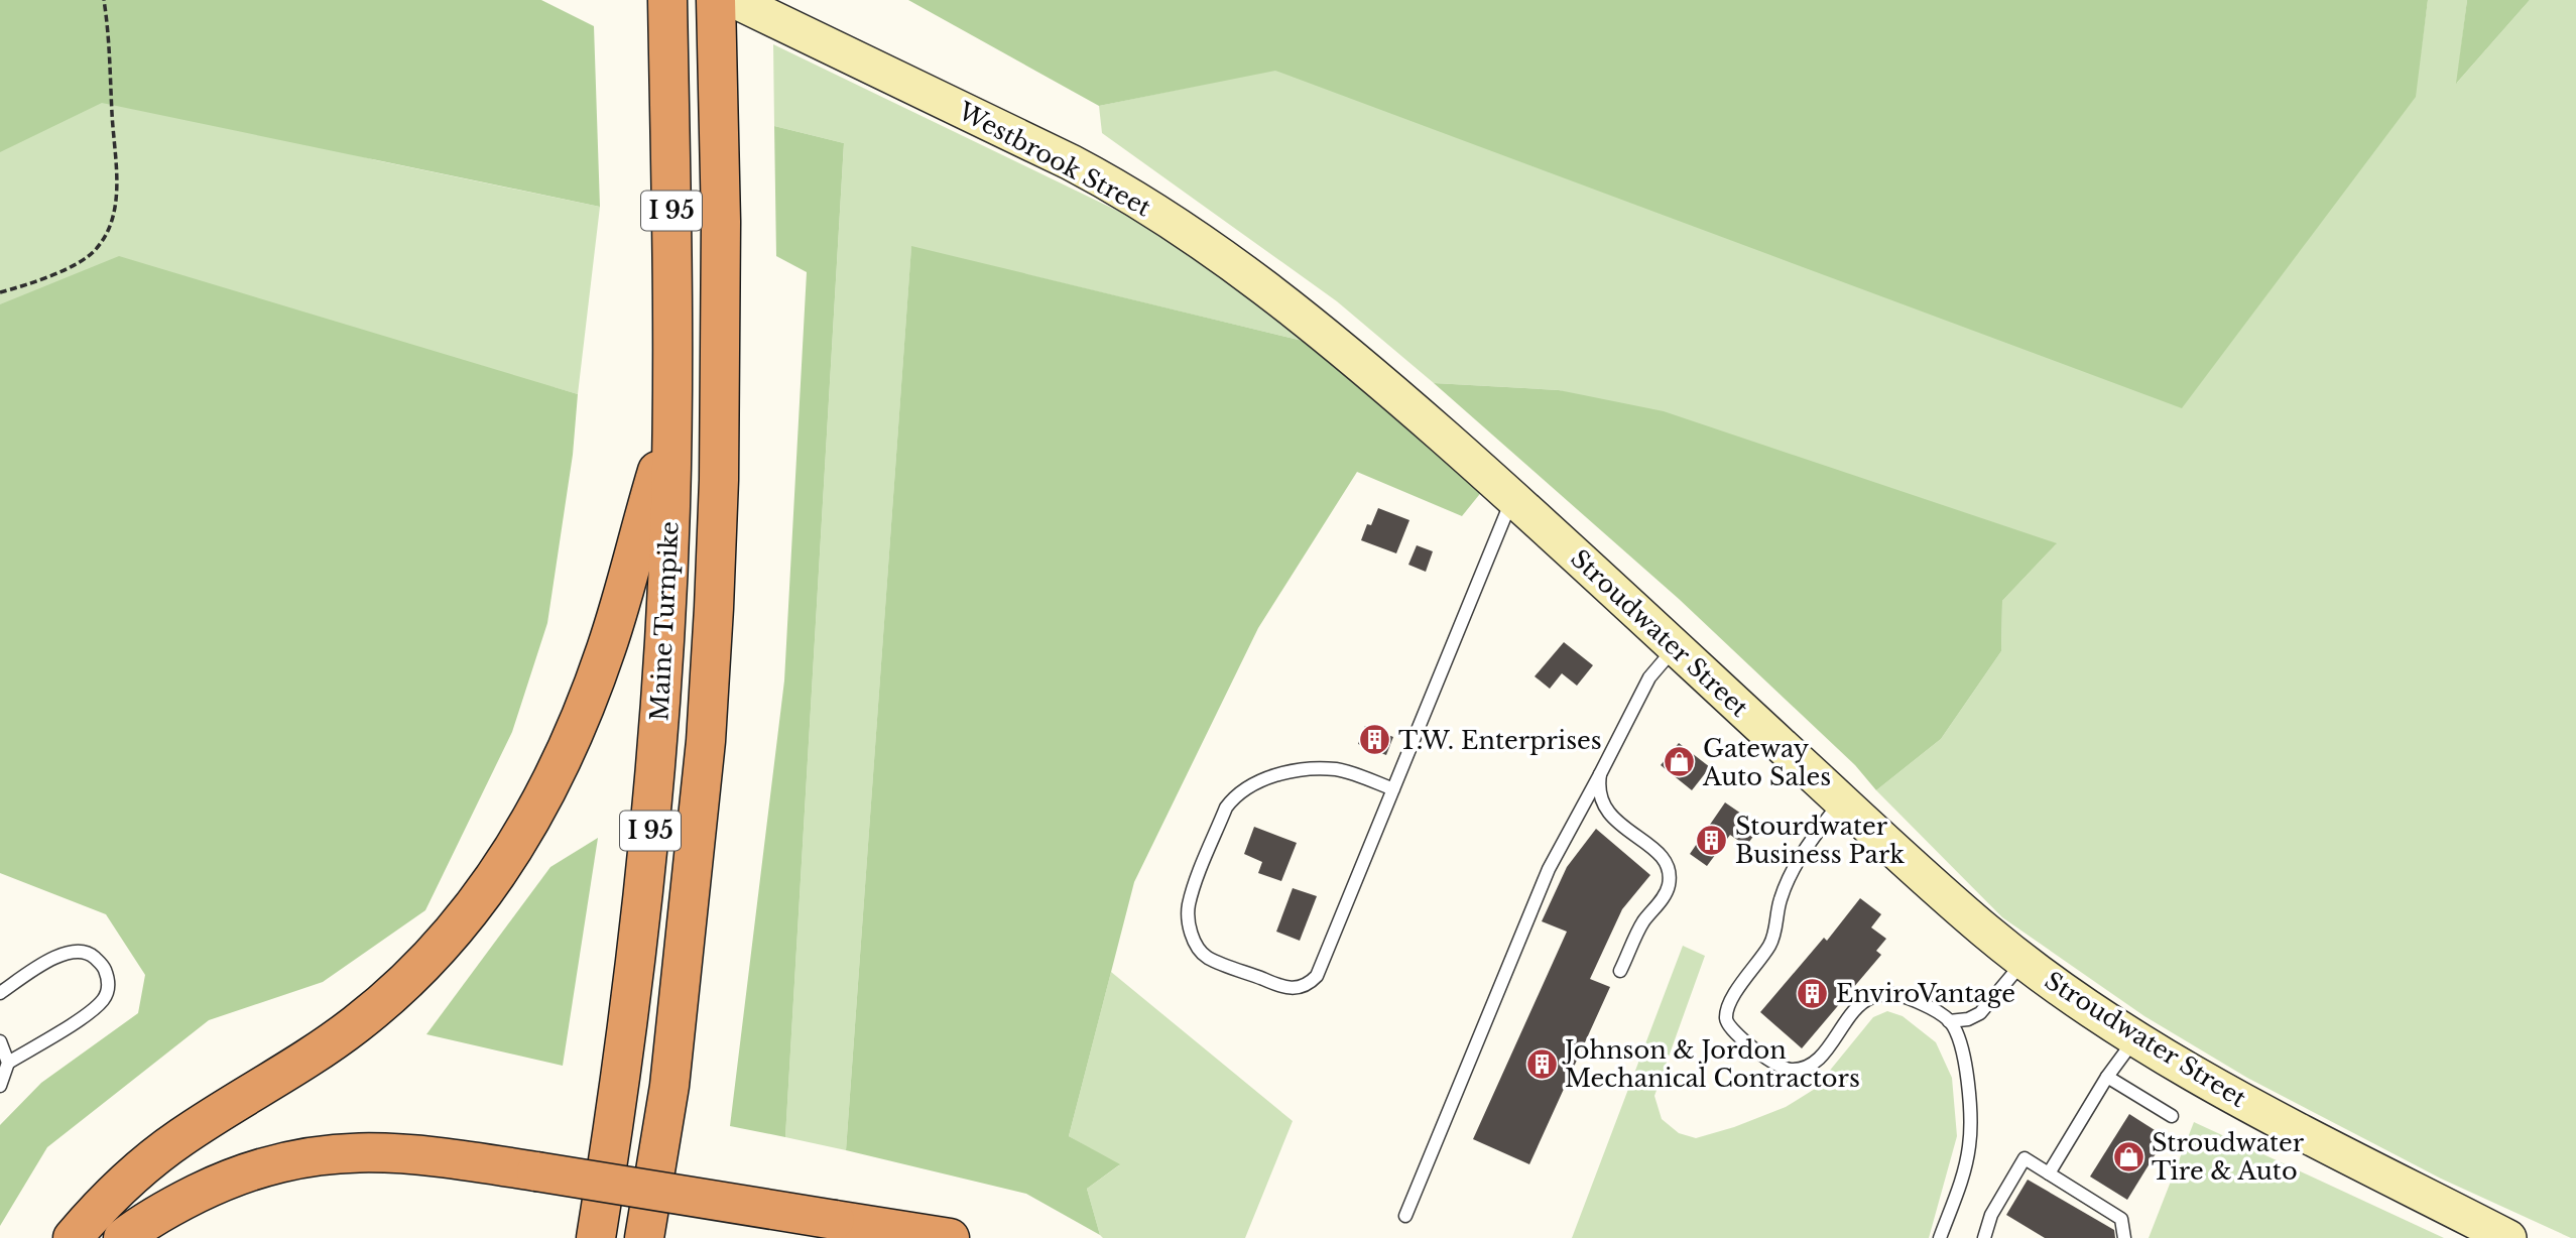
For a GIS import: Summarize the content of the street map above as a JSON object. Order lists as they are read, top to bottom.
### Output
{
  "streets": {
    "highway": ["I 95", "Maine Turnpike"],
    "main road": ["Westbrook Street", "Stroudwater Street"]
  },
  "crossings": [
    ["Westbrook Street", "Stroudwater Street"]
  ],
  "places": {
    "building": [
      "T.W. Enterprises",
      "Stourdwater Business Park",
      "EnviroVantage",
      "Johnson & Jordon Mechanical Contractors"
    ],
    "shop": ["Gateway Auto Sales", "Stroudwater Tire & Auto"]
  }
}
